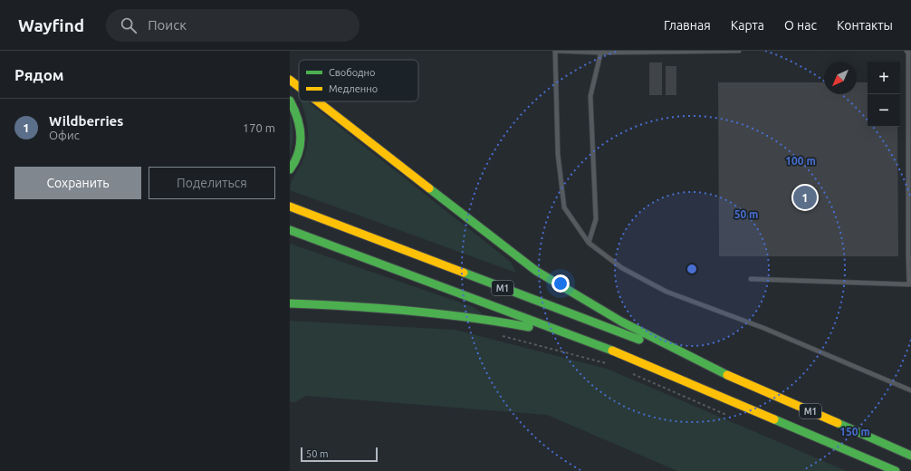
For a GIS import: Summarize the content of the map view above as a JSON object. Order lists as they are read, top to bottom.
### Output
{
  "streets": {
    "highway": ["М1"]
  },
  "legend": ["Свободно", "Медленно"],
  "scale_bar": "50 m",
  "north": "bottom left",
  "page": {
    "header": "Wayfind",
    "search": "Поиск",
    "nav": [
      "Главная",
      "Карта",
      "О нас",
      "Контакты"
    ],
    "heading": "Рядом",
    "map_buttons": ["+", "−"],
    "list": [
      {
        "mark": "1",
        "name": "Wildberries",
        "note": "Офис",
        "value": "170 m"
      }
    ],
    "buttons": ["Сохранить", "Поделиться"],
    "pins": "1",
    "scale": "50 m"
  },
  "rings": ["100 m", "50 m", "150 m"]
}
